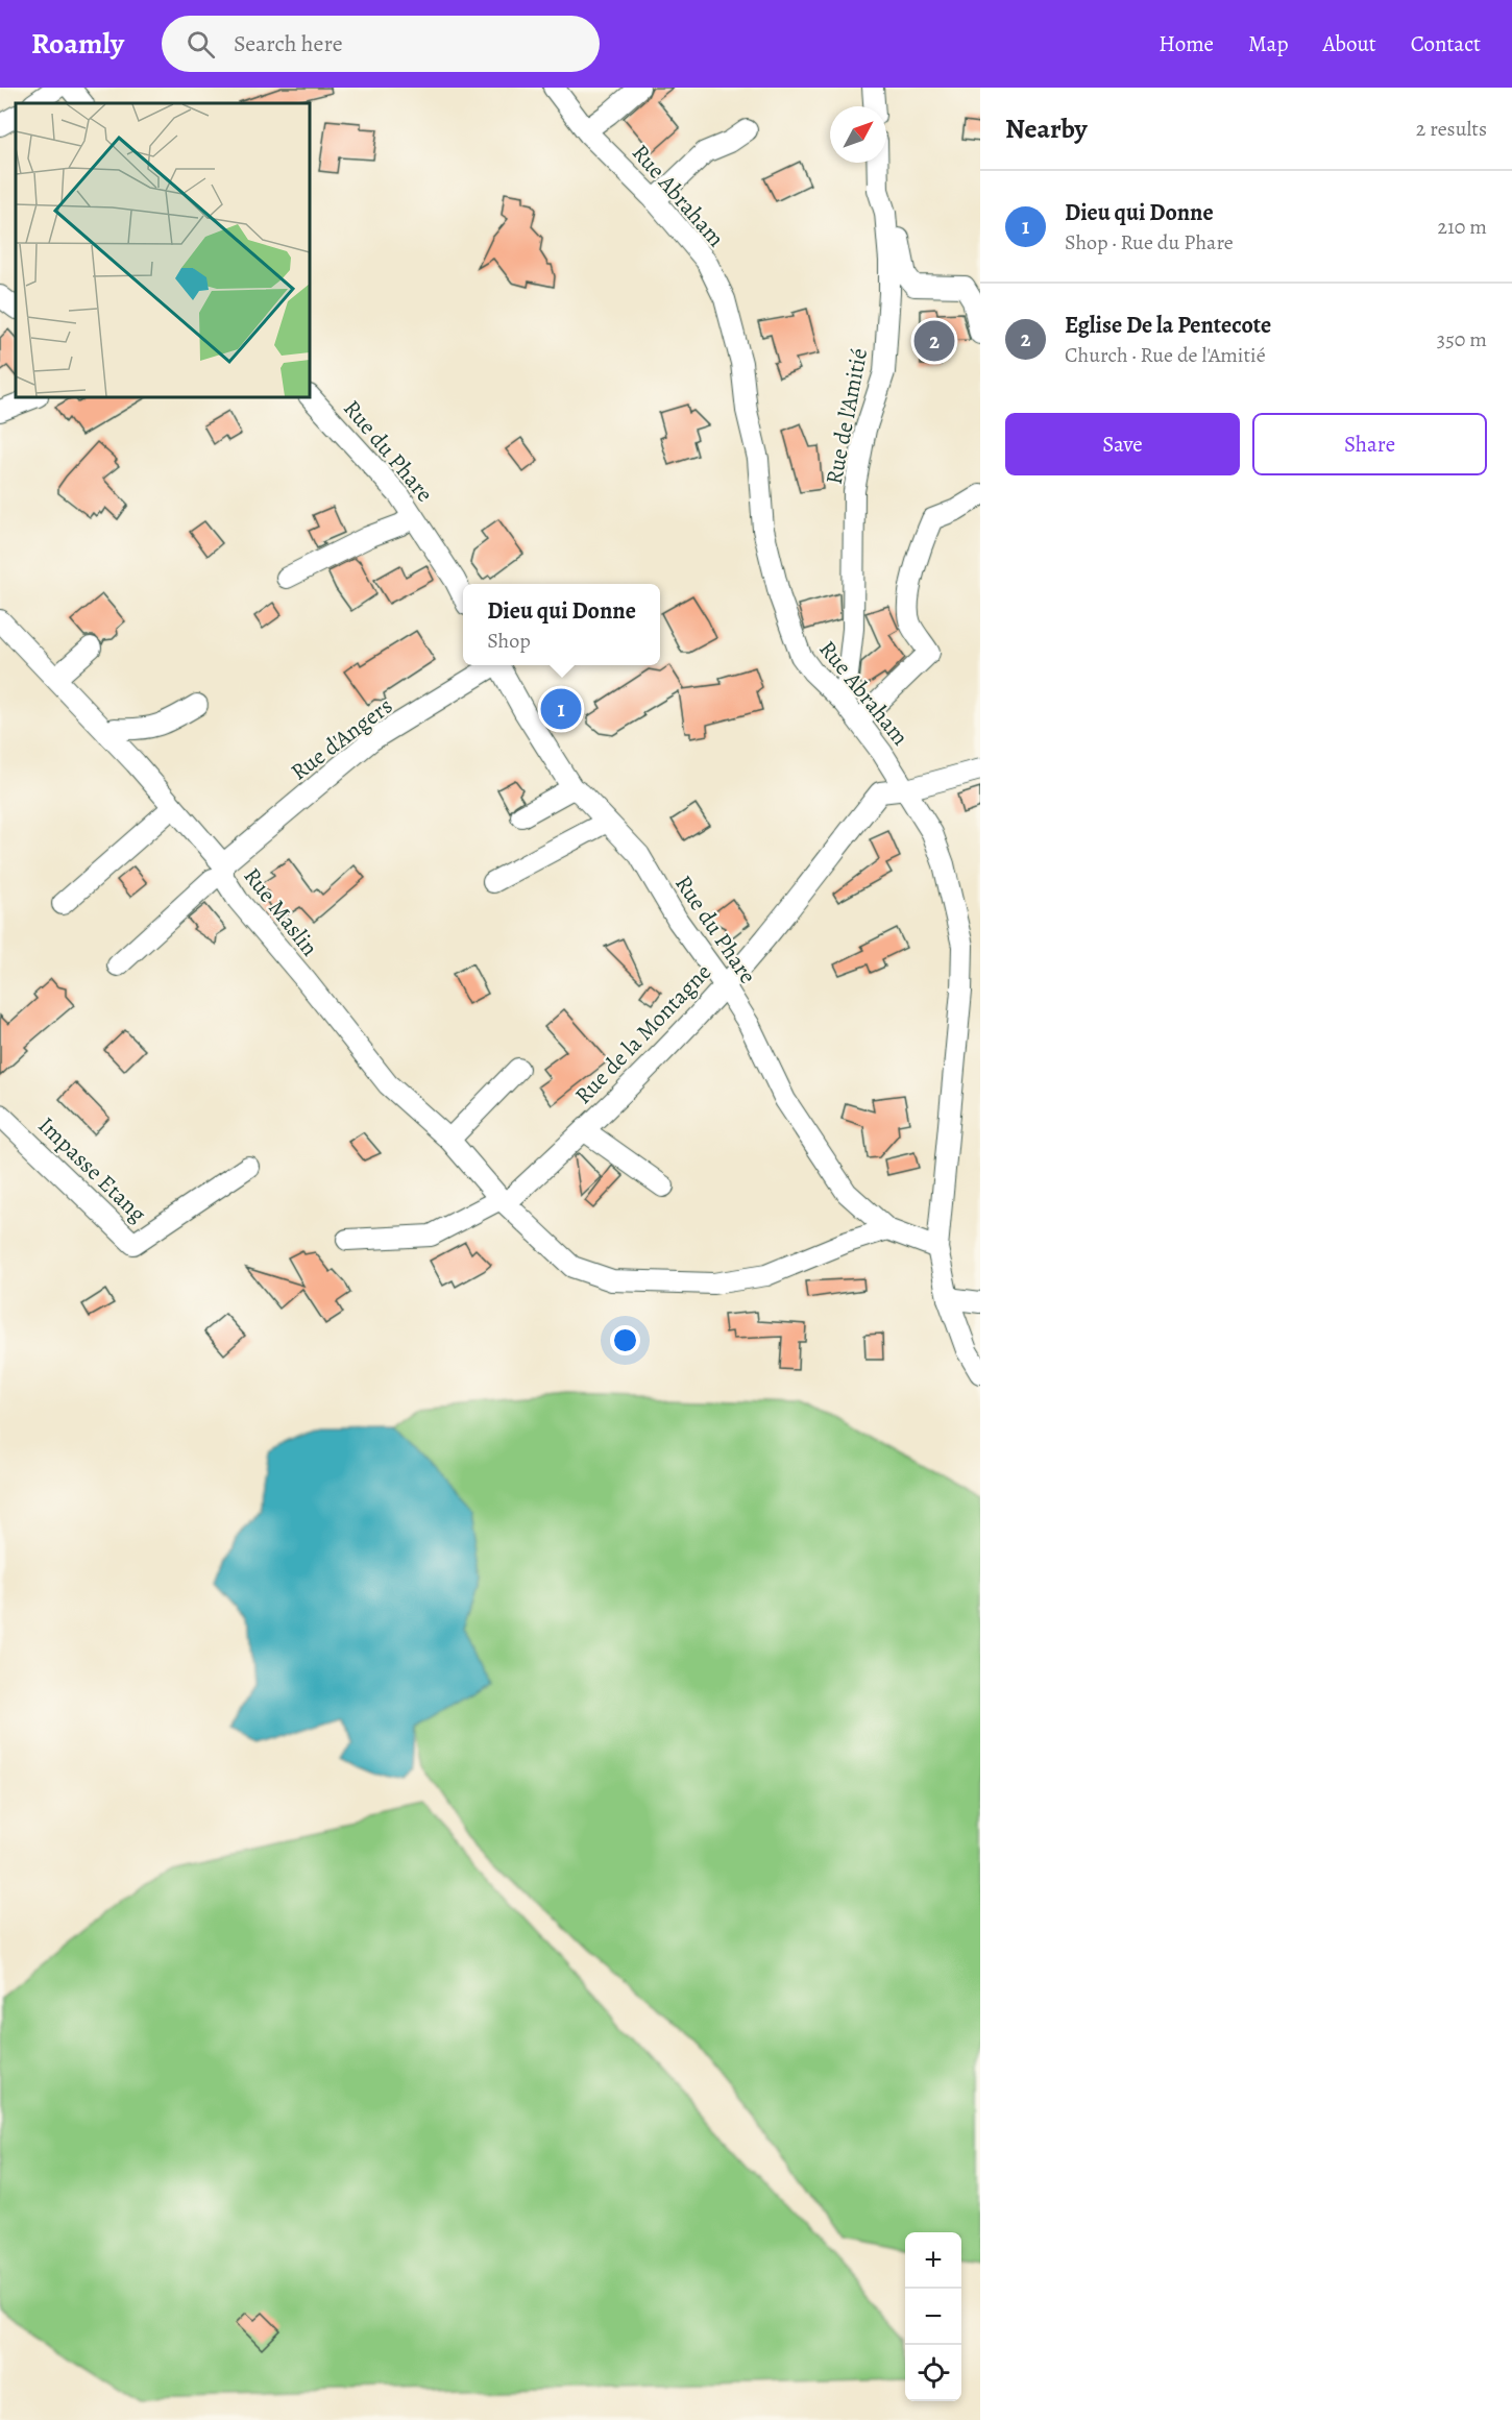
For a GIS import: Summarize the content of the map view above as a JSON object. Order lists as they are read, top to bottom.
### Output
{
  "streets": {
    "street": [
      "Rue Abraham",
      "Rue de l'Amitié",
      "Rue du Phare",
      "Rue d'Angers",
      "Rue Maslin",
      "Rue de la Montagne",
      "Impasse Etang"
    ]
  },
  "crossings": [
    ["Rue Abraham", "Rue de l'Amitié"],
    ["Rue Abraham", "Rue de la Montagne"],
    ["Rue du Phare", "Rue Maslin"],
    ["Rue du Phare", "Rue de la Montagne"],
    ["Rue d'Angers", "Rue Maslin"],
    ["Rue Maslin", "Rue de la Montagne"]
  ],
  "north": "top right",
  "page": {
    "header": "Roamly",
    "search": "Search here",
    "nav": [
      "Home",
      "Map",
      "About",
      "Contact"
    ],
    "heading": ["Nearby", "2 results"],
    "list": [
      {
        "mark": "1",
        "name": "Dieu qui Donne",
        "note": "Shop · Rue du Phare",
        "value": "210 m"
      },
      {
        "mark": "2",
        "name": "Eglise De la Pentecote",
        "note": "Church · Rue de l'Amitié",
        "value": "350 m"
      }
    ],
    "pins": ["2", "1"],
    "buttons": ["Save", "Share"],
    "popup": ["Dieu qui Donne", "Shop"],
    "map_buttons": ["+", "−"]
  }
}
